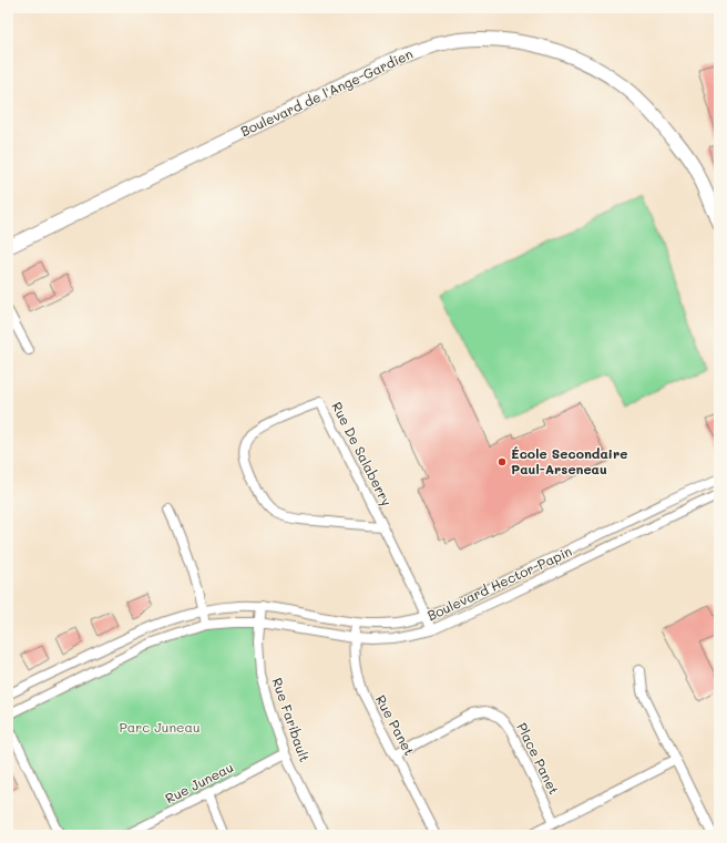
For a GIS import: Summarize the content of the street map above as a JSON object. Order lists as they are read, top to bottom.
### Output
{
  "streets": {
    "main road": ["Boulevard de l'Ange-Gardien"],
    "street": [
      "Rue De Salaberry",
      "Boulevard Hector-Papin",
      "Rue Faribault",
      "Rue Panet",
      "Place Panet",
      "Rue Juneau"
    ]
  },
  "crossings": [
    ["Rue De Salaberry", "Boulevard Hector-Papin"],
    ["Boulevard Hector-Papin", "Rue Faribault"],
    ["Boulevard Hector-Papin", "Rue Panet"],
    ["Rue Faribault", "Rue Juneau"],
    ["Rue Panet", "Place Panet"]
  ],
  "parks": ["Parc Juneau"],
  "places": ["École Secondaire Paul-Arseneau"]
}
